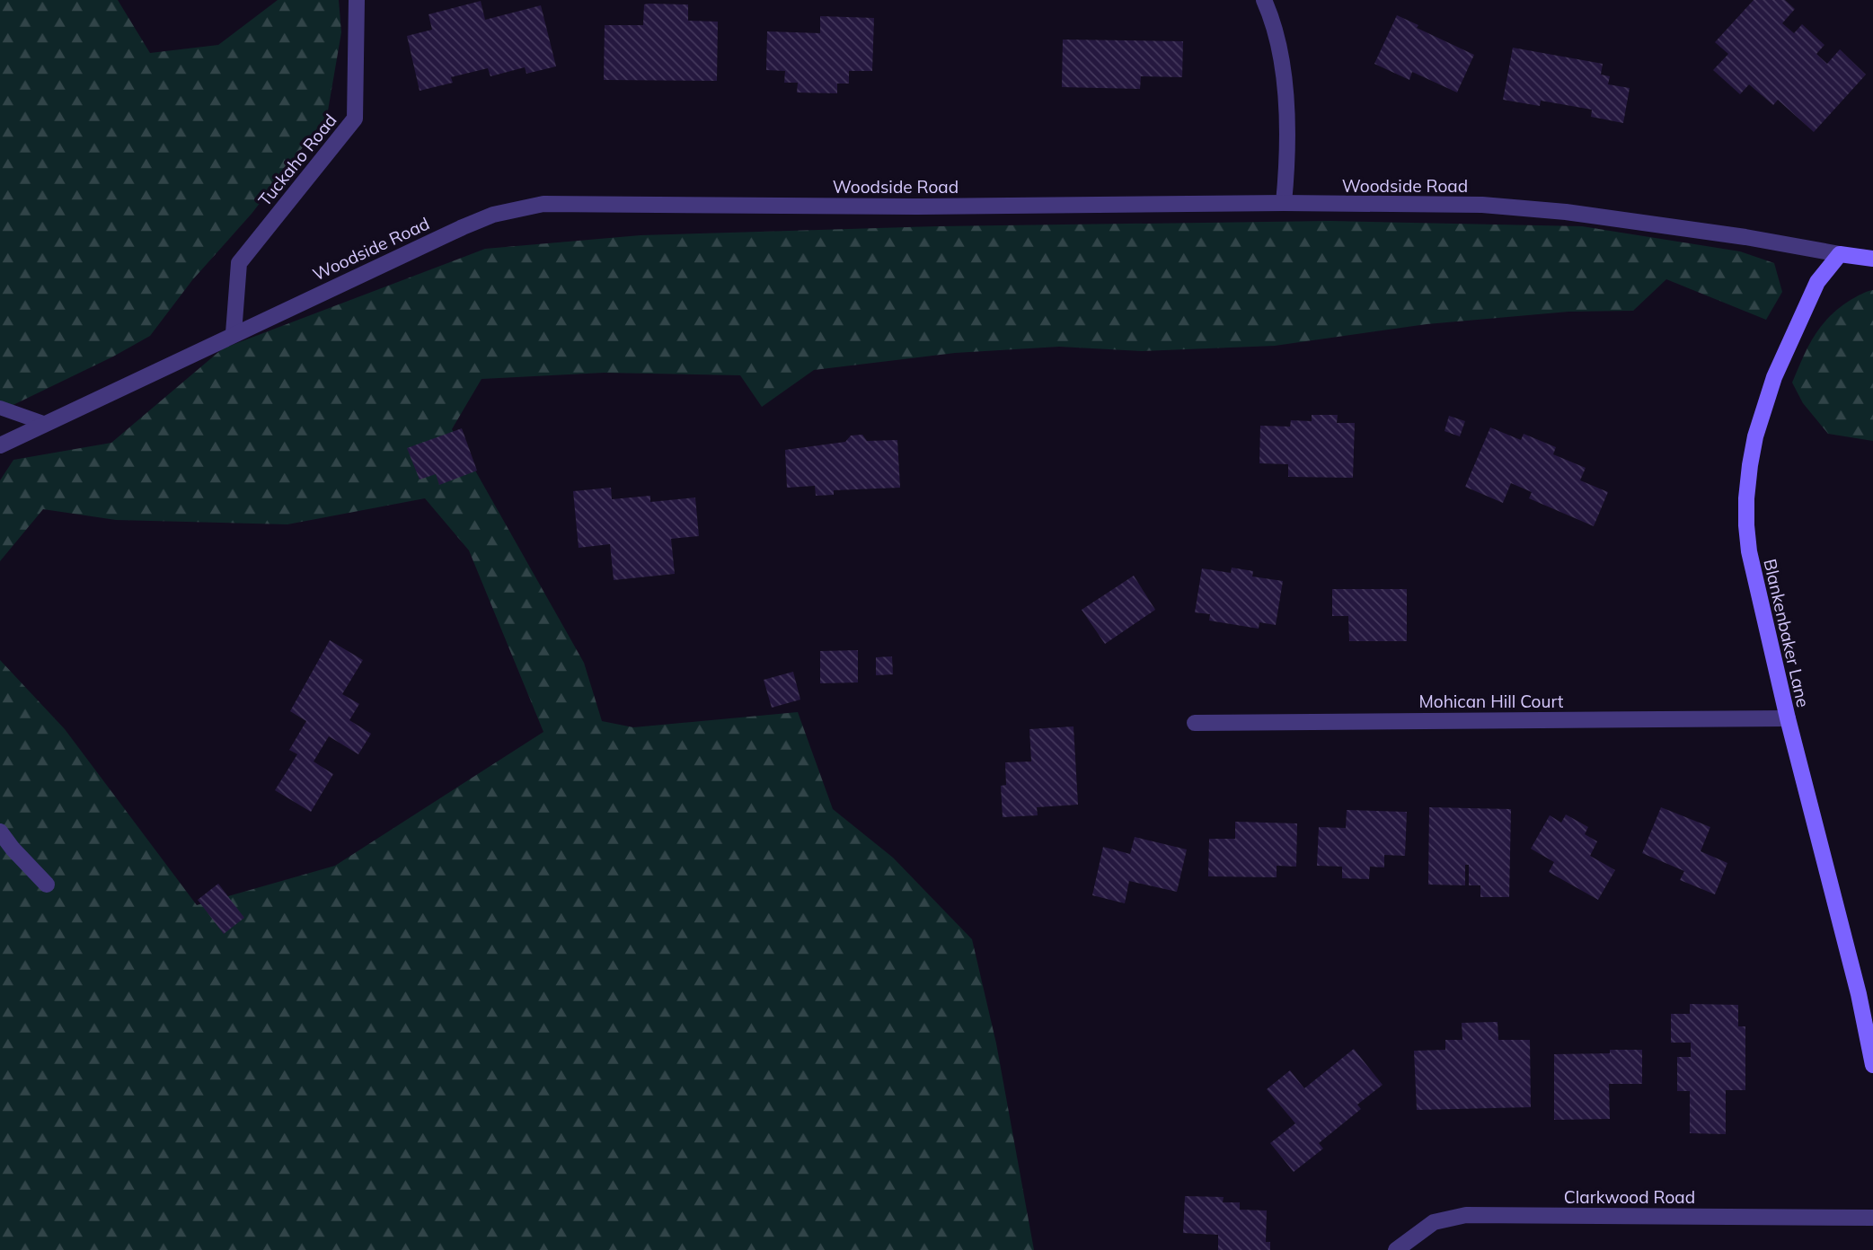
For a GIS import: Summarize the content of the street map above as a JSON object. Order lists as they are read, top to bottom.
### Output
{
  "streets": {
    "street": [
      "Tuckaho Road",
      "Woodside Road",
      "Blankenbaker Lane",
      "Mohican Hill Court",
      "Clarkwood Road"
    ]
  },
  "crossings": [
    ["Tuckaho Road", "Woodside Road"],
    ["Woodside Road", "Blankenbaker Lane"],
    ["Blankenbaker Lane", "Mohican Hill Court"]
  ]
}
